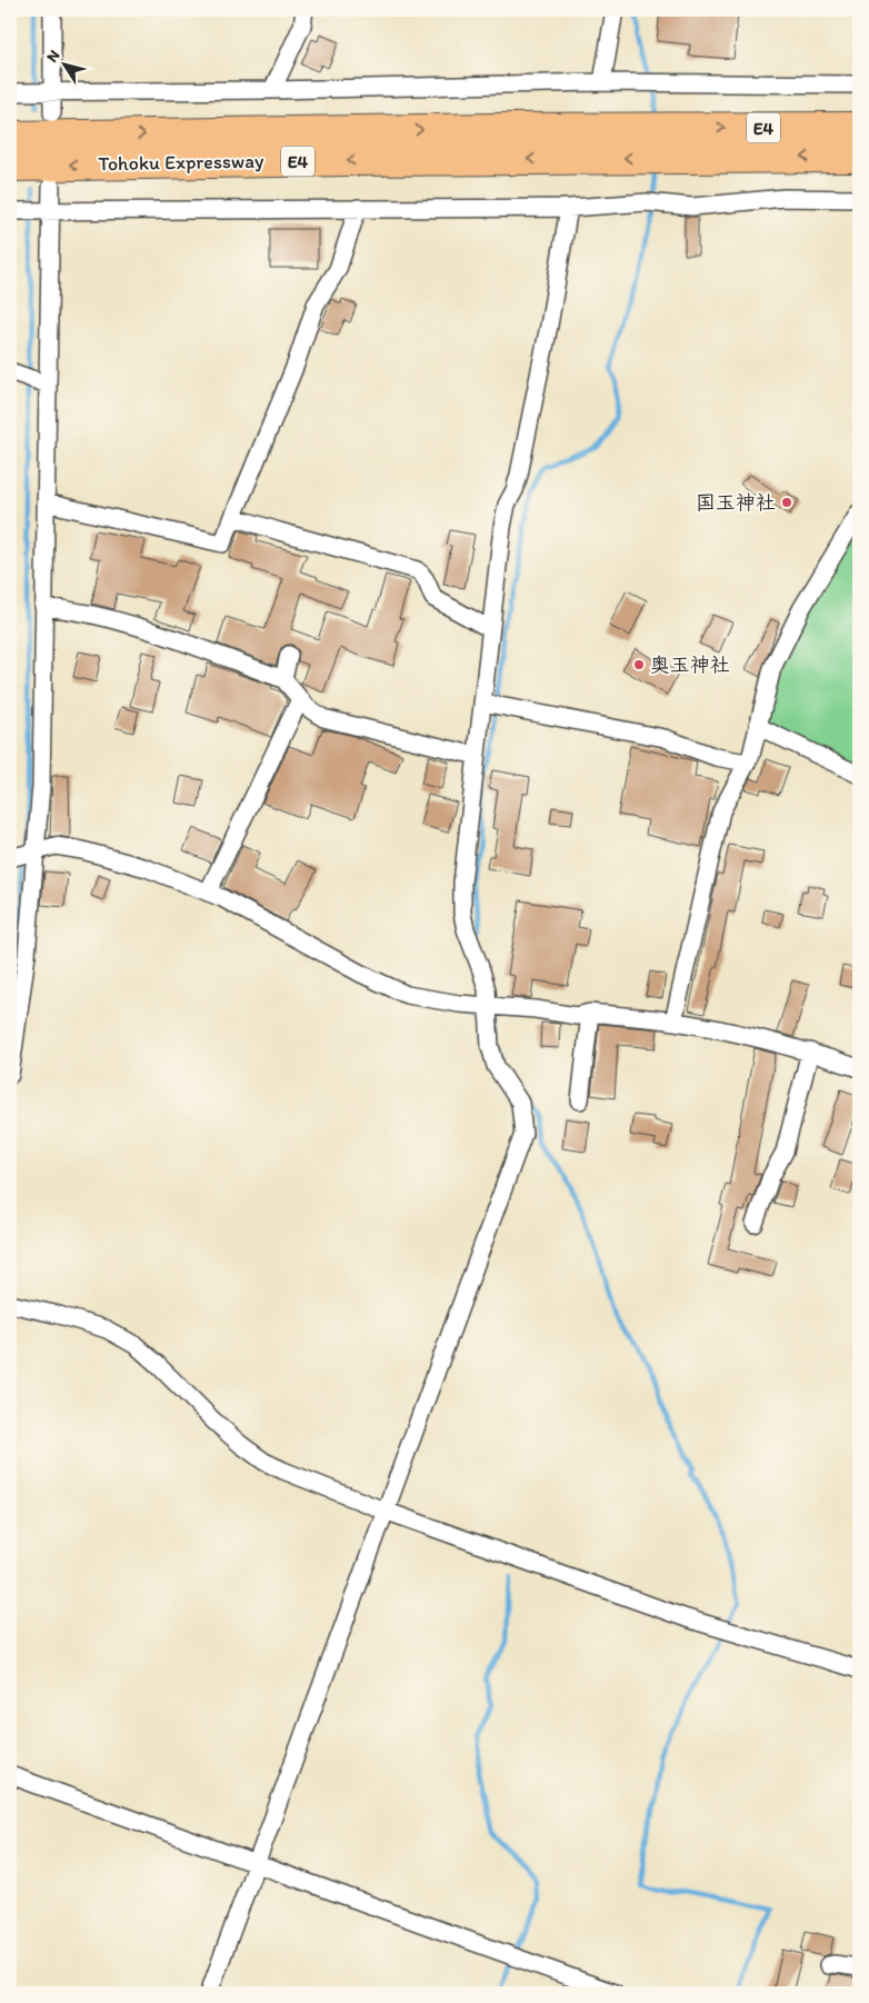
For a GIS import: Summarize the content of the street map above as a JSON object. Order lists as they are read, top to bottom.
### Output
{
  "streets": {
    "highway": ["E4", "Tohoku Expressway"]
  },
  "crossings": [
    ["E4", "Tohoku Expressway"]
  ],
  "places": ["国玉神社", "奥玉神社"],
  "north": "top left"
}
